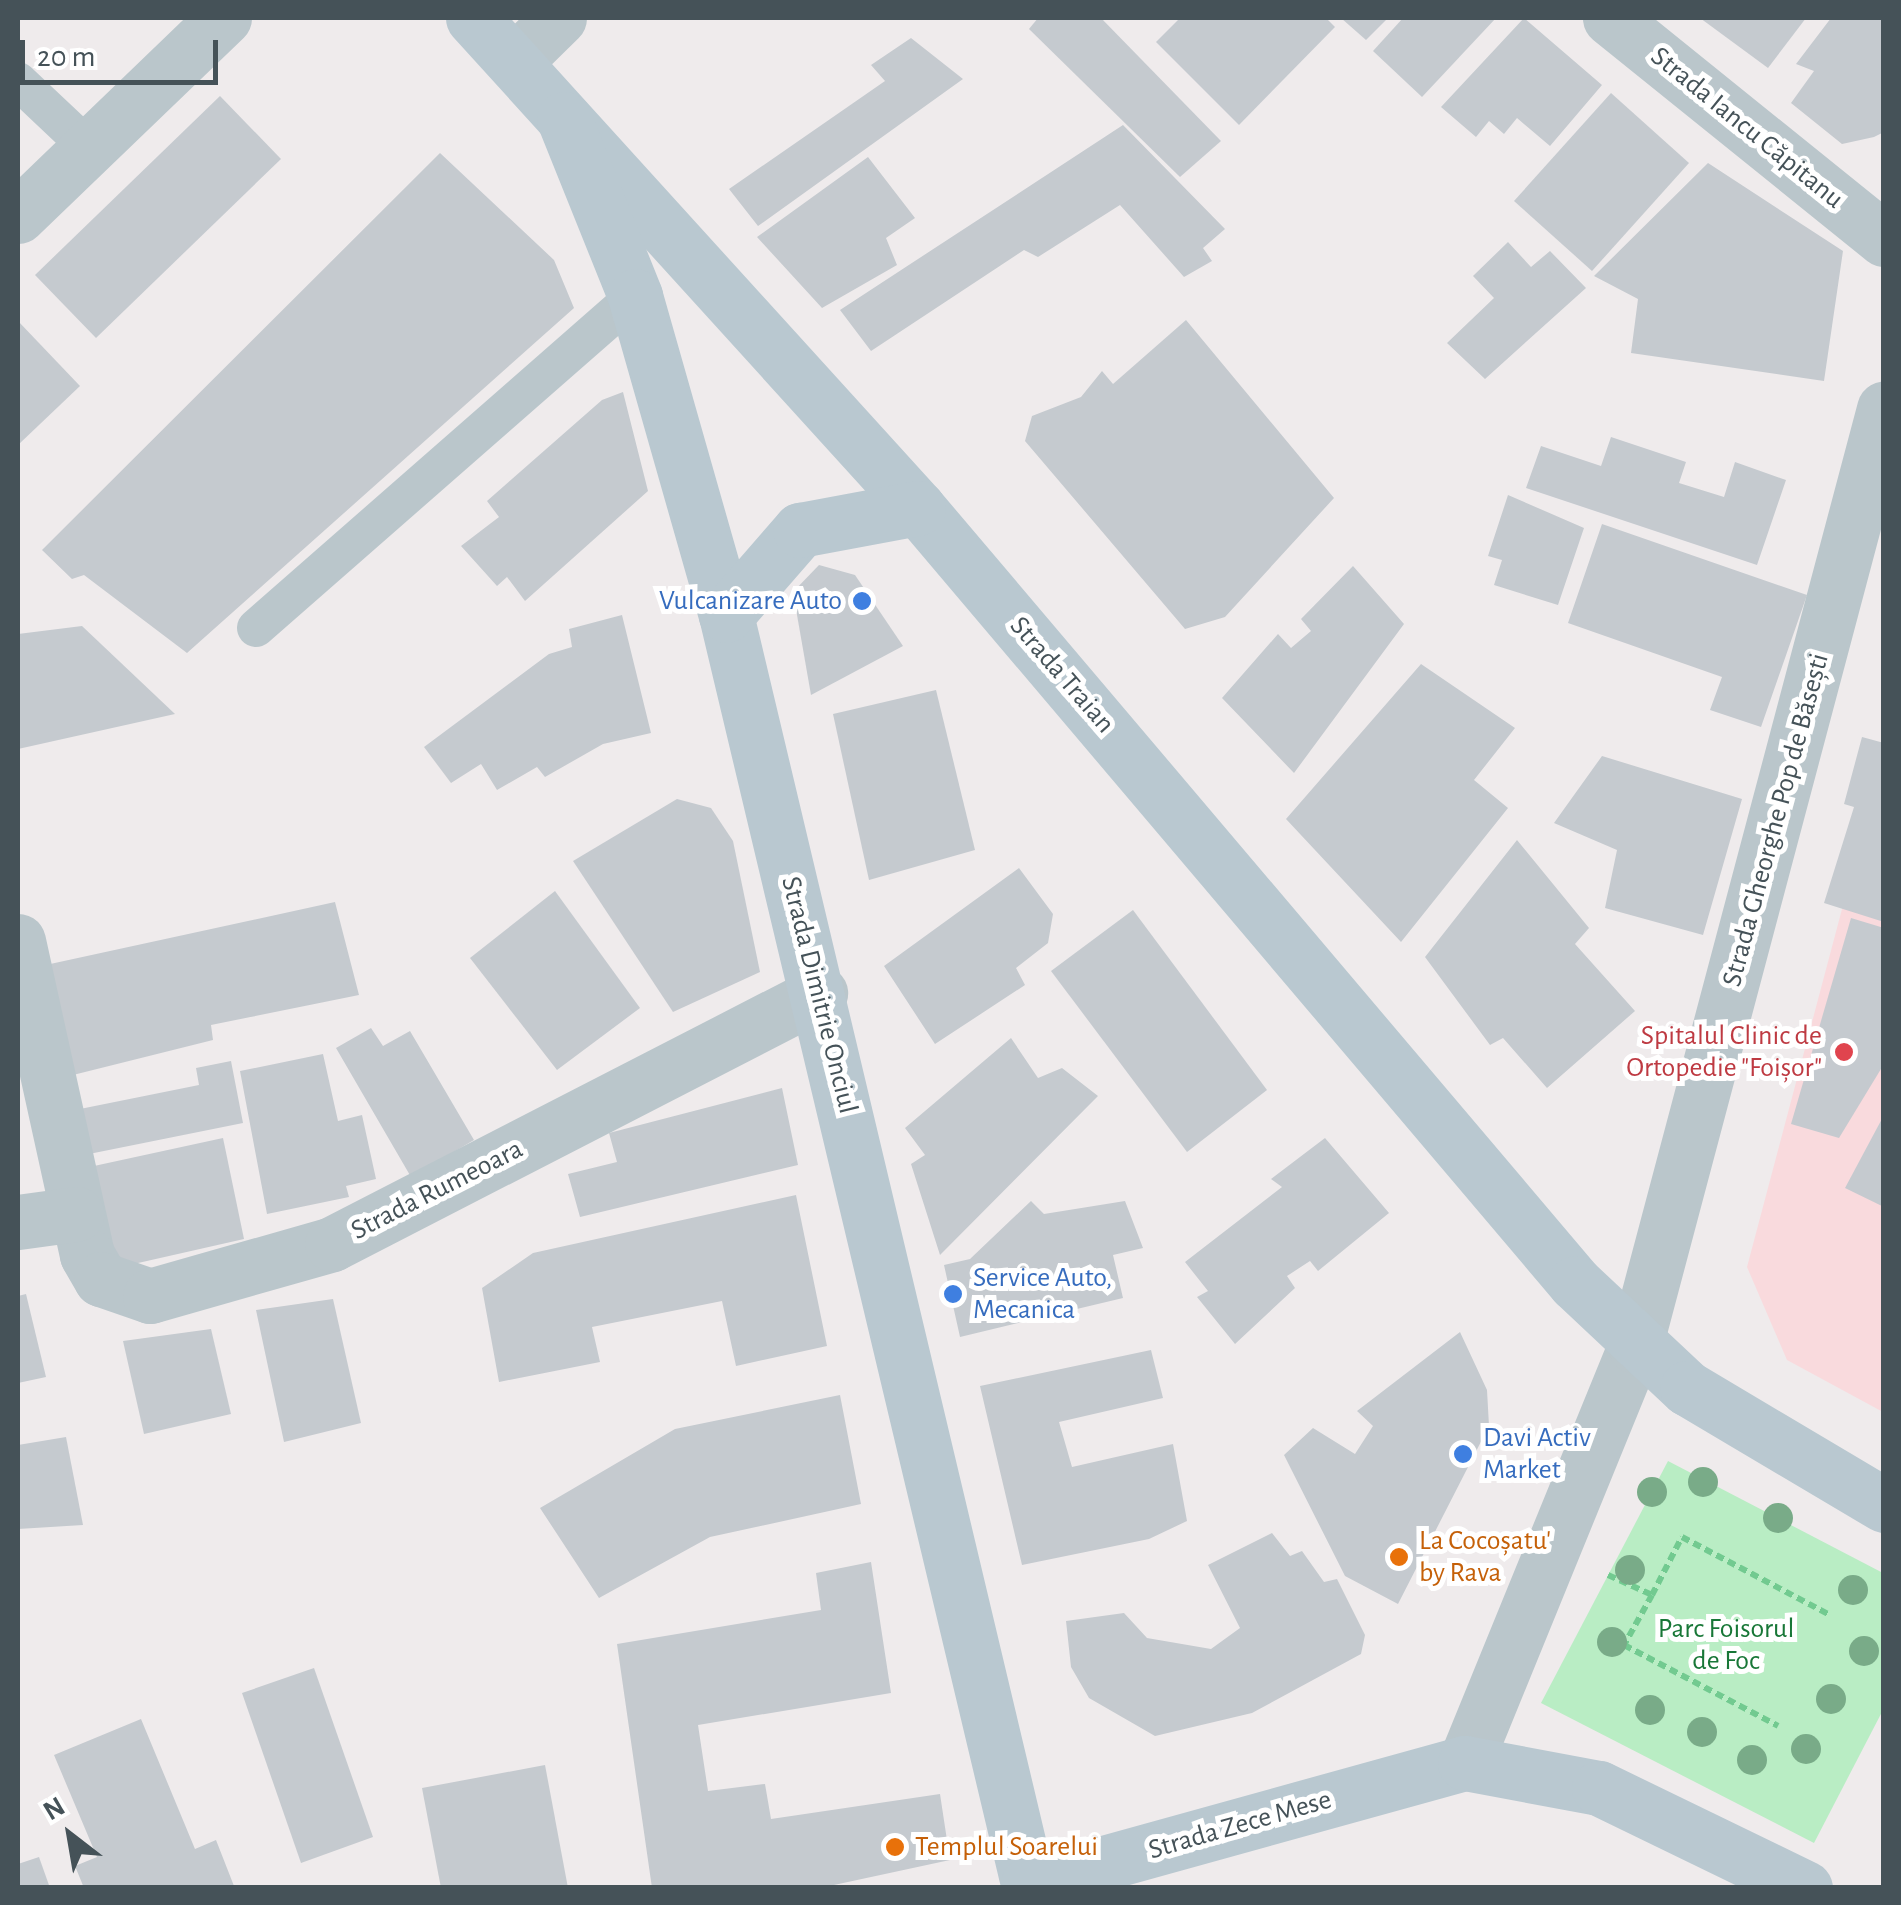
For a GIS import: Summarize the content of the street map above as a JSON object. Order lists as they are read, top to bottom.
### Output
{
  "streets": {
    "main road": ["Strada Traian", "Strada Dimitrie Onciul", "Strada Zece Mese"],
    "street": ["Strada Iancu Căpitanu", "Strada Gheorghe Pop de Băsești", "Strada Rumeoara"]
  },
  "crossings": [
    ["Strada Traian", "Strada Gheorghe Pop de Băsești"],
    ["Strada Traian", "Strada Dimitrie Onciul"],
    ["Strada Gheorghe Pop de Băsești", "Strada Zece Mese"],
    ["Strada Dimitrie Onciul", "Strada Rumeoara"],
    ["Strada Dimitrie Onciul", "Strada Zece Mese"]
  ],
  "parks": ["Parc Foisorul de Foc"],
  "places": [
    "Vulcanizare Auto",
    "Spitalul Clinic de Ortopedie \"Foișor\"",
    "Service Auto, Mecanica",
    "Davi Activ Market",
    "La Cocoșatu' by Rava",
    "Templul Soarelui"
  ],
  "scale_bar": "20 m",
  "north": "top left"
}
